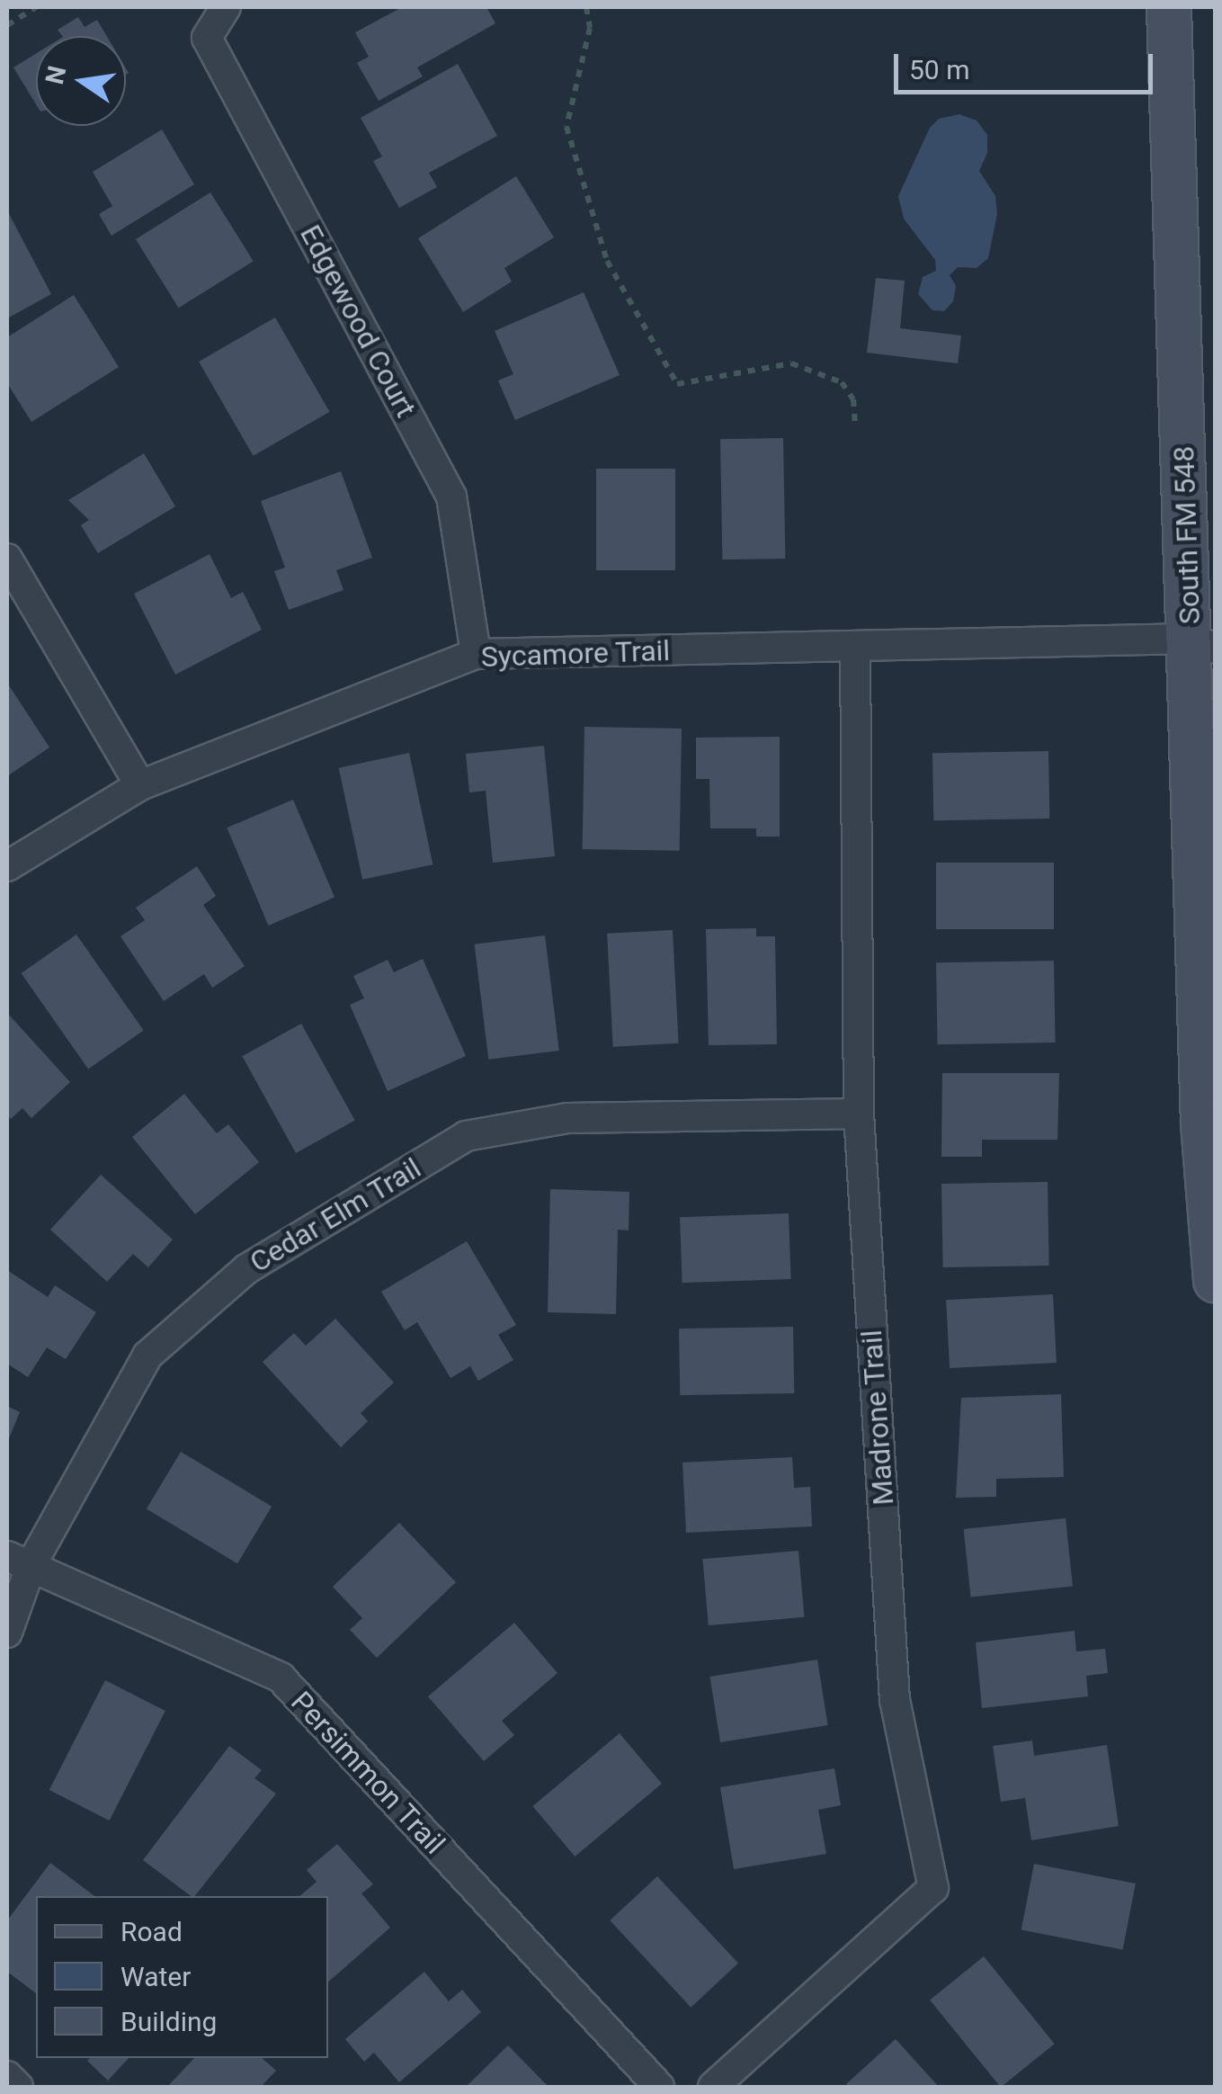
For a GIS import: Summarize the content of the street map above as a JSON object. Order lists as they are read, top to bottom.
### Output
{
  "streets": {
    "main road": ["South FM 548"],
    "street": [
      "Edgewood Court",
      "Sycamore Trail",
      "Cedar Elm Trail",
      "Madrone Trail",
      "Persimmon Trail"
    ]
  },
  "crossings": [
    ["Edgewood Court", "Sycamore Trail"],
    ["South FM 548", "Sycamore Trail"],
    ["Sycamore Trail", "Madrone Trail"],
    ["Cedar Elm Trail", "Madrone Trail"],
    ["Cedar Elm Trail", "Persimmon Trail"]
  ],
  "legend": ["Road", "Water", "Building"],
  "scale_bar": "50 m",
  "north": "left"
}
